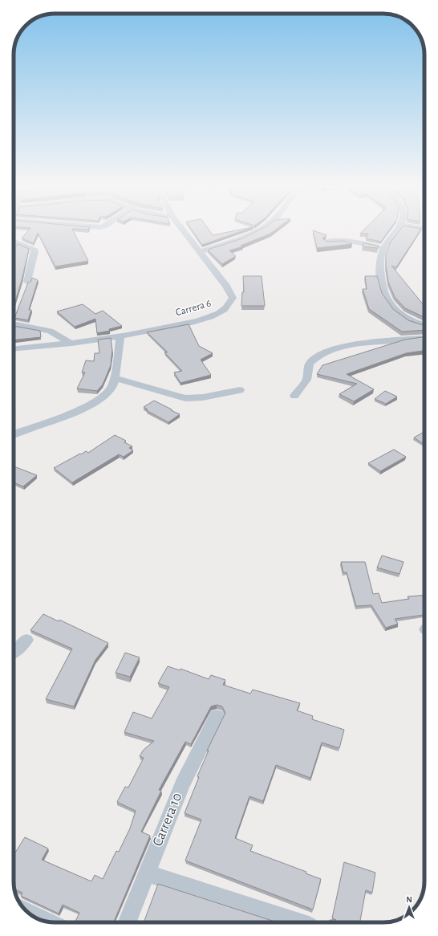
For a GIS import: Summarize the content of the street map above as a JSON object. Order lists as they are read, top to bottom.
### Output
{
  "streets": {
    "street": ["Carrera 6", "Carrera 10"]
  },
  "north": "top"
}
